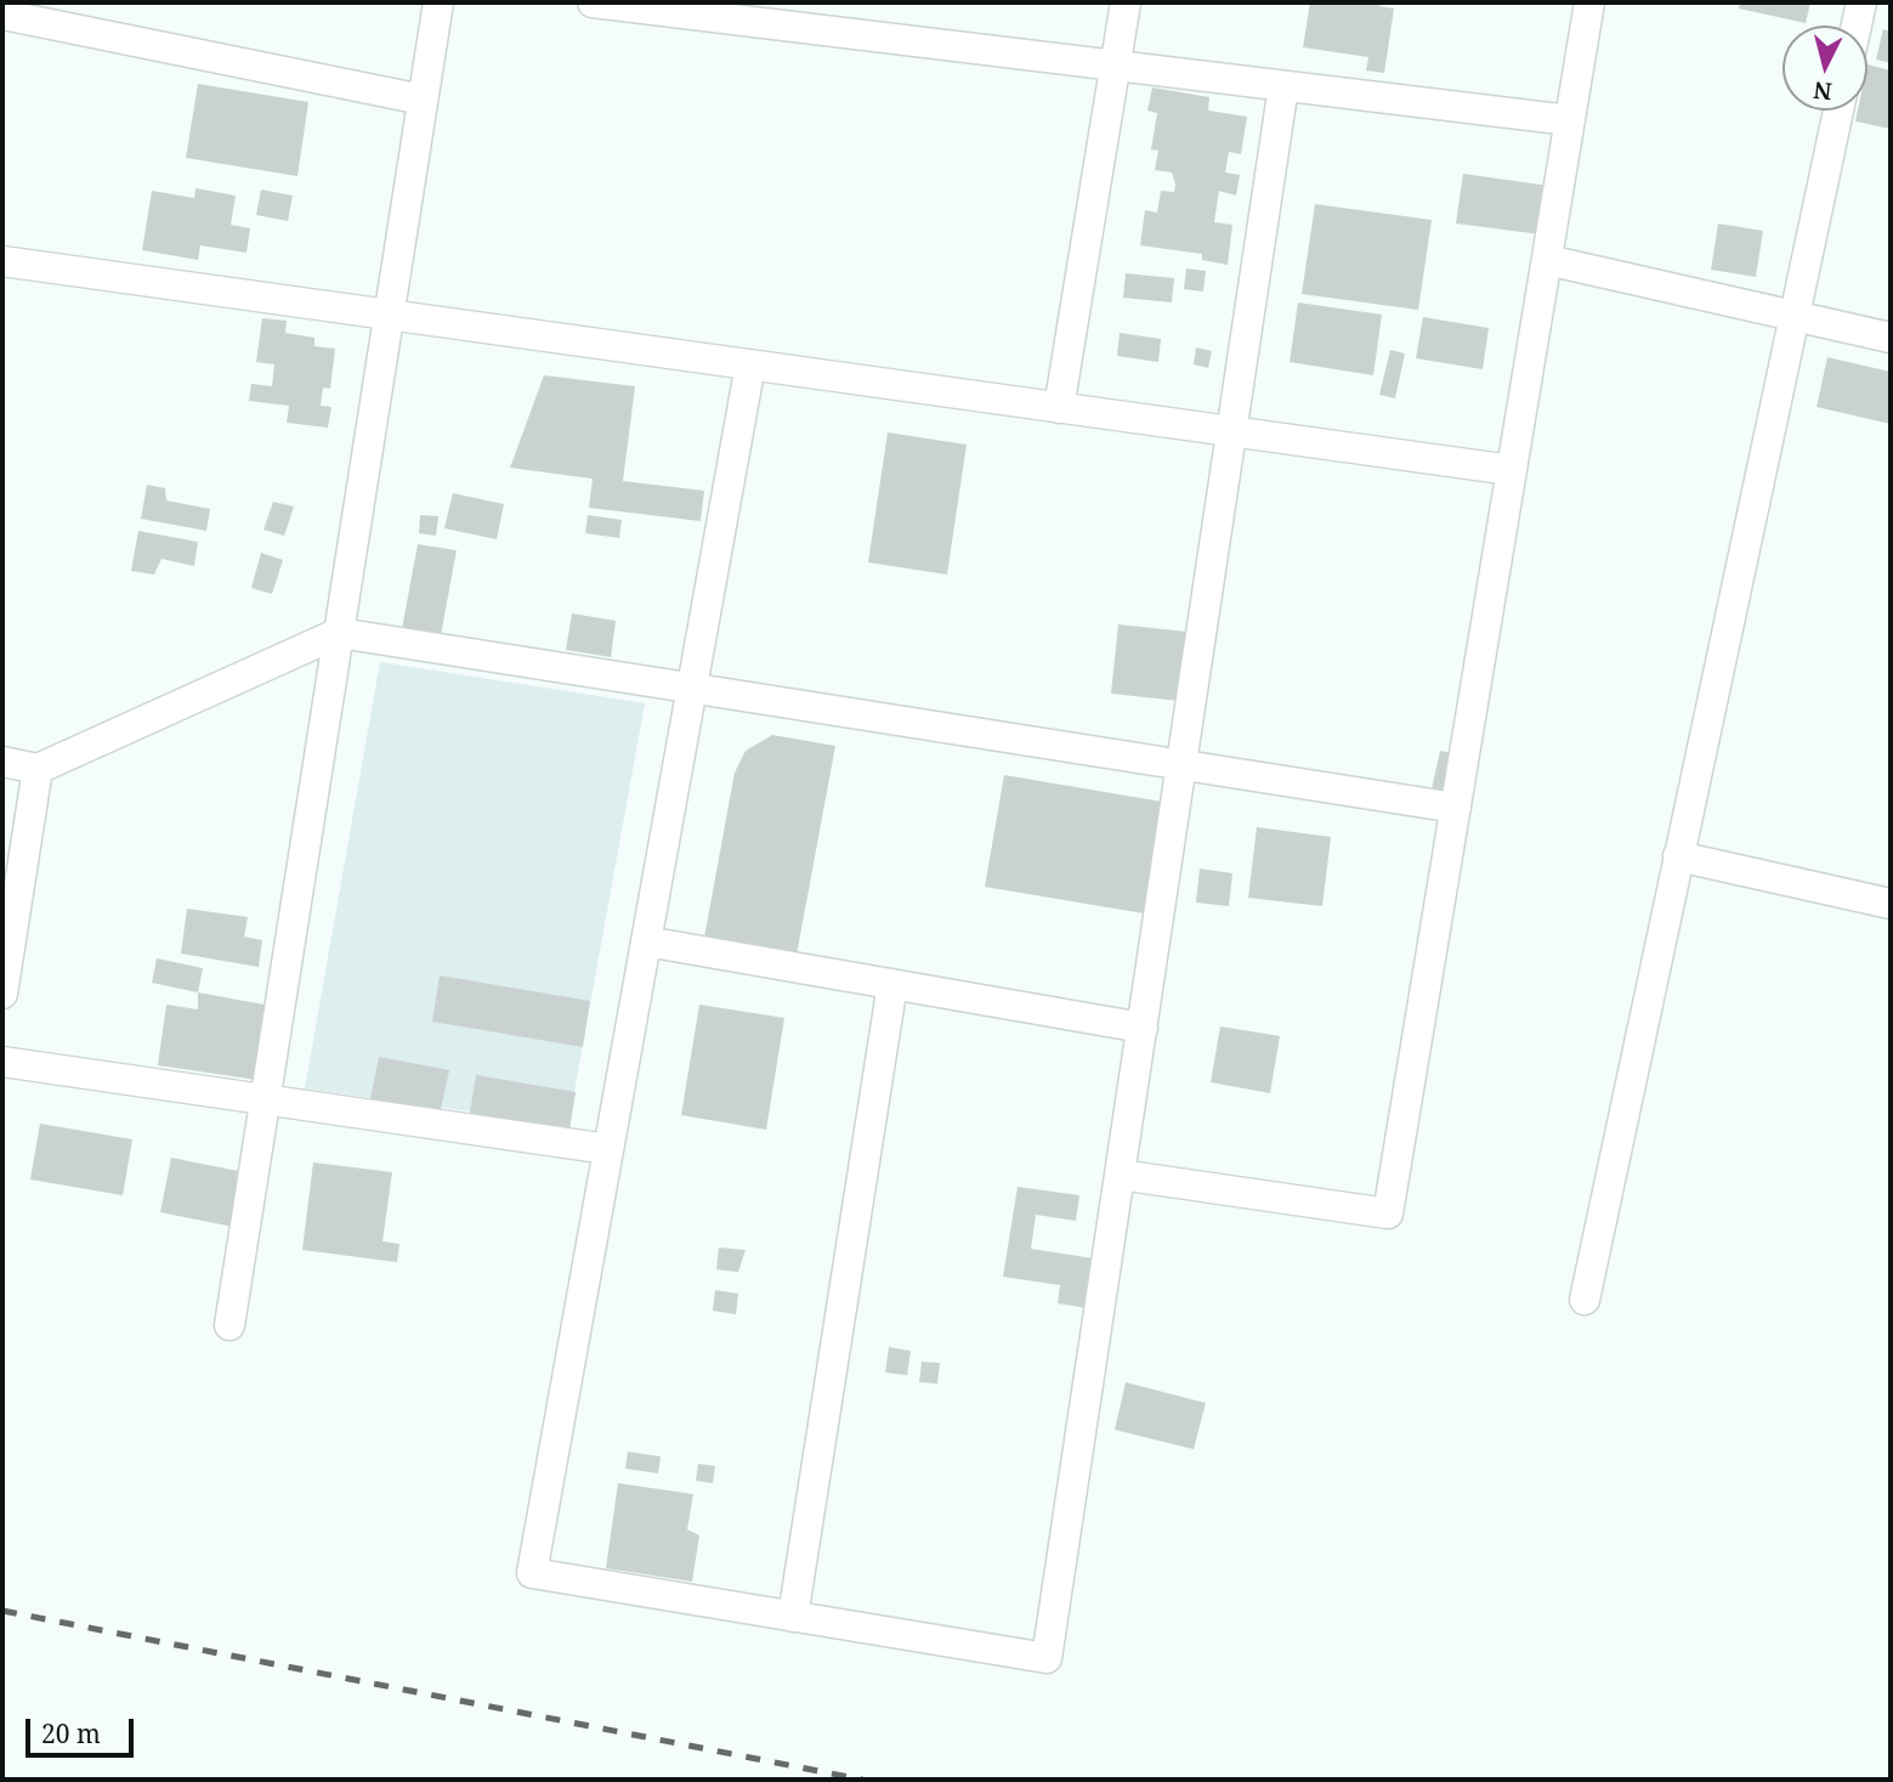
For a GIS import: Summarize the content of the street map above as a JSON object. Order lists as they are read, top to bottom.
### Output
{
  "scale_bar": "20 m",
  "north": "bottom"
}
